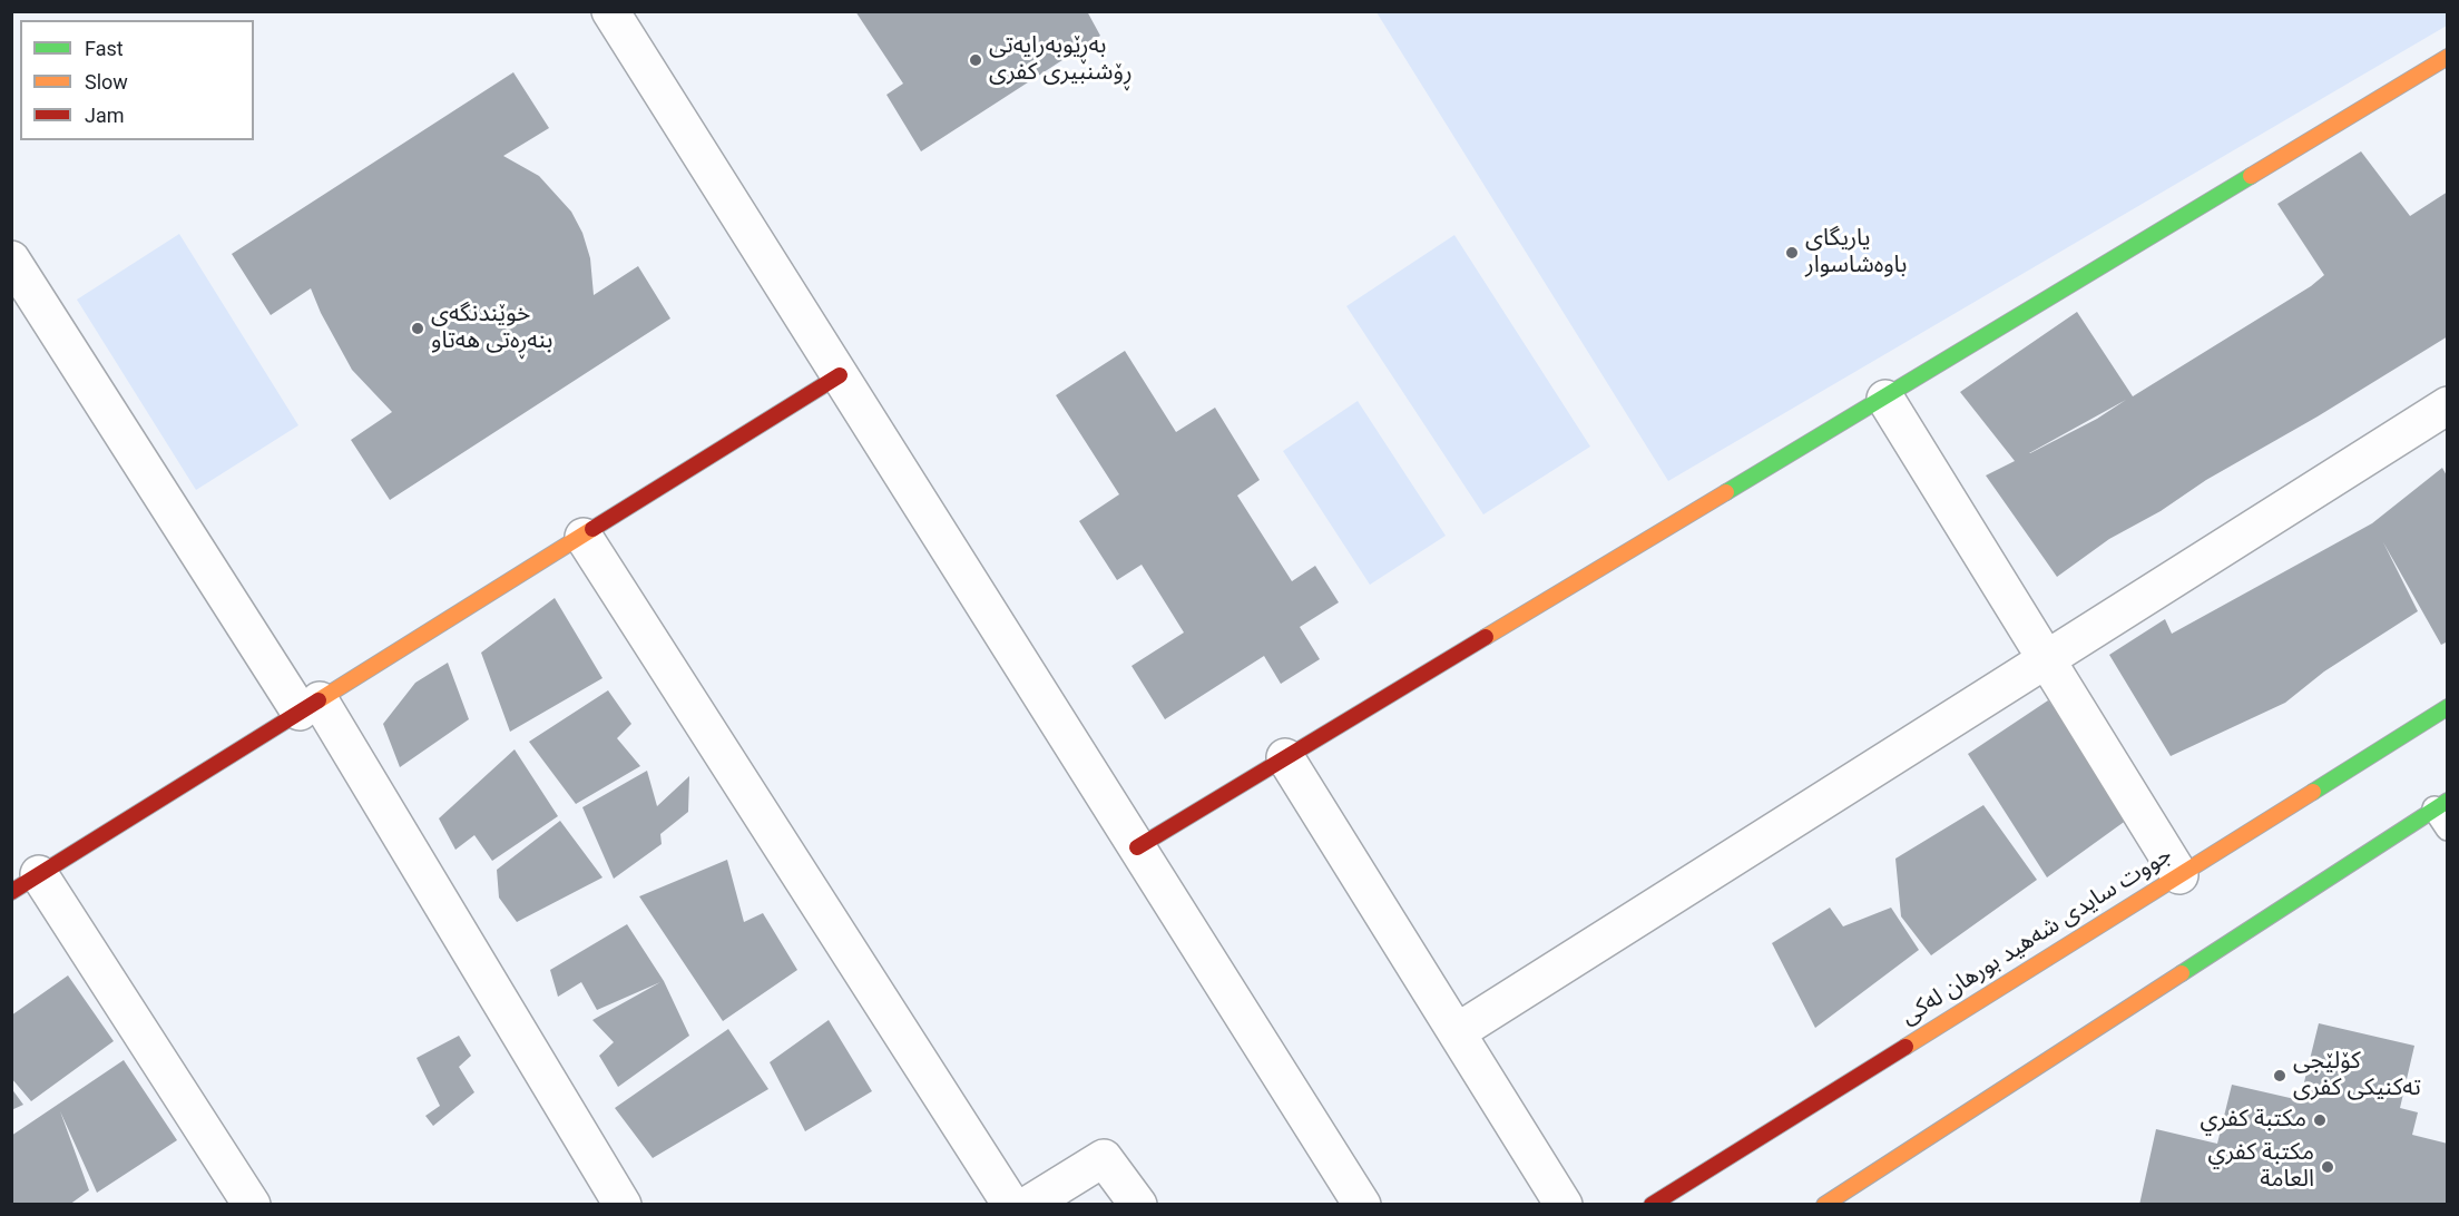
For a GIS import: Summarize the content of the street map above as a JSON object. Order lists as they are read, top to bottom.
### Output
{
  "streets": {
    "street": ["جووت سایدی شەهید بورهان لەکی"]
  },
  "places": [
    "بەڕێوبەرایەتی ڕۆشنبیری کفری",
    "یاریگای باوەشاسوار",
    "خوێندنگەی بنەڕەتی هەتاو",
    "کۆلێجی تەکنیکی کفری",
    "مكتبة كفري",
    "مكتبة كفري العامة"
  ],
  "legend": ["Fast", "Slow", "Jam"]
}
